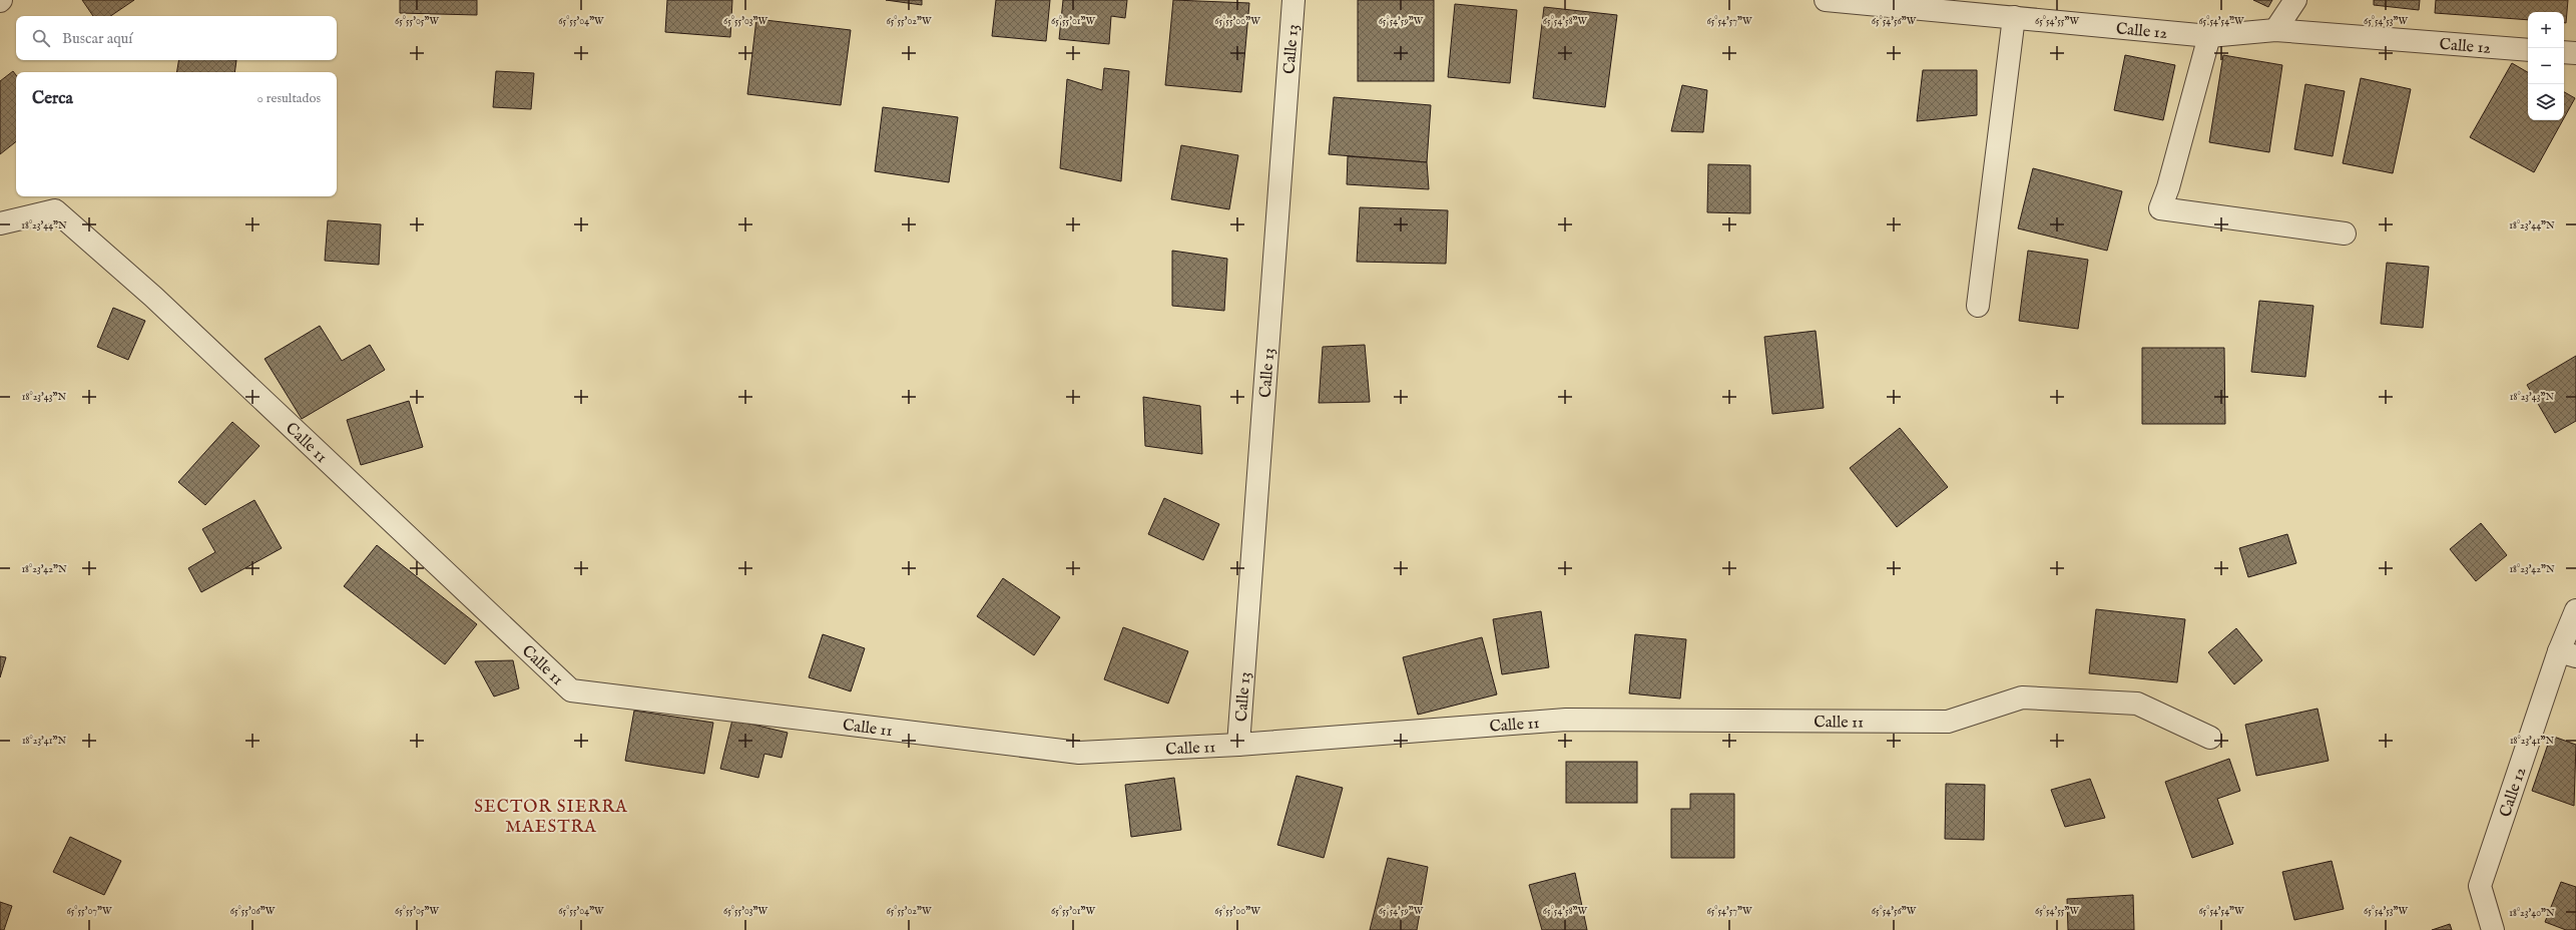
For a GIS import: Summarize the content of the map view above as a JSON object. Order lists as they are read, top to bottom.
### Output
{
  "streets": {
    "street": ["Calle 12", "Calle 13", "Calle 11"]
  },
  "crossings": [
    ["Calle 13", "Calle 11"]
  ],
  "districts": ["SECTOR SIERRA MAESTRA"],
  "page": {
    "map_buttons": ["+", "−"],
    "search": "Buscar aquí",
    "heading": ["Cerca", "0 resultados"]
  },
  "coordinates": [
    "65°55'05\"W",
    "65°55'04\"W",
    "65°55'03\"W",
    "65°55'02\"W",
    "65°55'01\"W",
    "65°55'00\"W",
    "65°54'59\"W",
    "65°54'58\"W",
    "65°54'57\"W",
    "65°54'56\"W",
    "65°54'55\"W",
    "65°54'54\"W",
    "65°54'53\"W",
    "18°23'44\"N",
    "18°23'43\"N",
    "18°23'42\"N",
    "18°23'41\"N",
    "65°55'07\"W",
    "65°55'06\"W",
    "18°23'40\"N"
  ]
}
